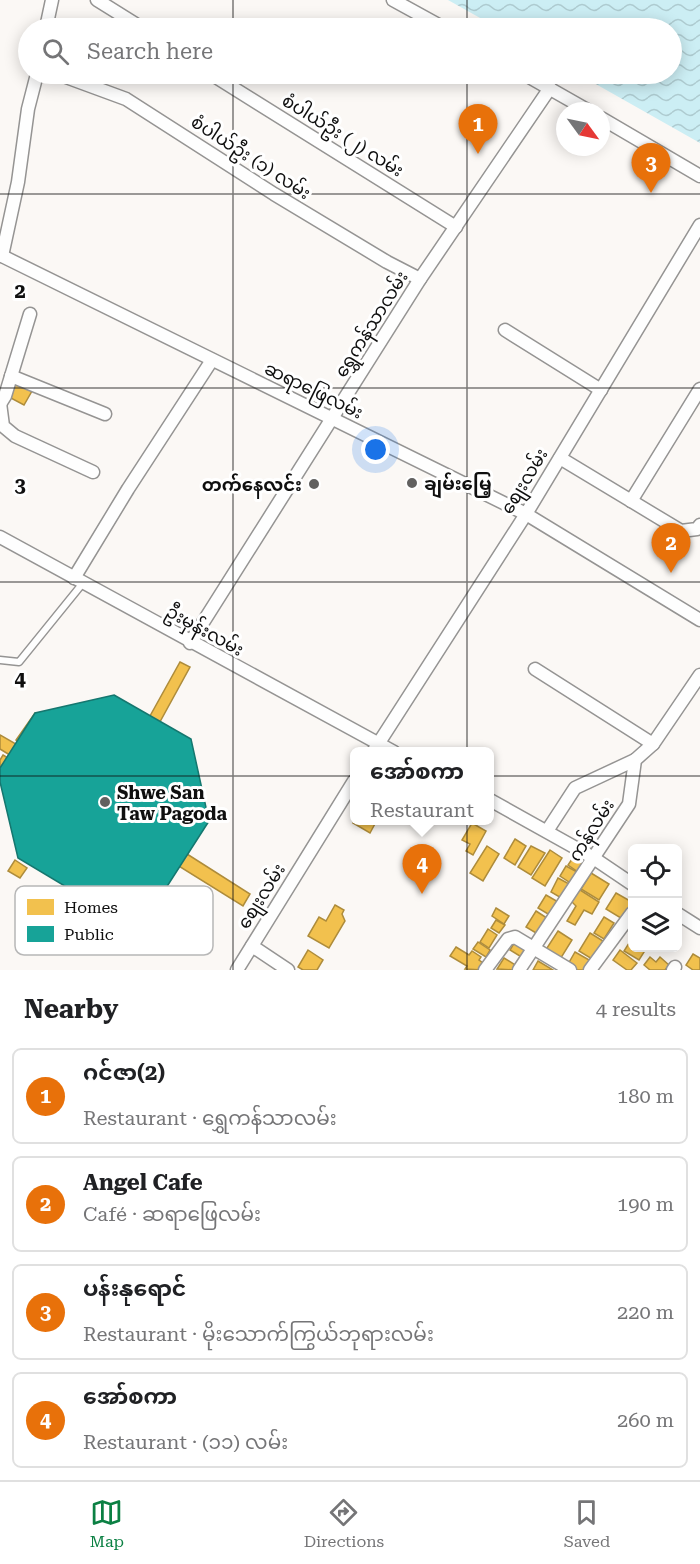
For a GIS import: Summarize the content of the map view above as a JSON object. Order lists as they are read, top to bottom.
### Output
{
  "streets": {
    "street": [
      "စံပါယ်ဦး (၂) လမ်း",
      "စံပါယ်ဦး (၁) လမ်း",
      "‌ရွှေကန်သာလမ်း",
      "ဆရာဖြေလမ်း",
      "စျေးလမ်း",
      "ဦးမှန်းလမ်း",
      "ကန်လမ်း"
    ]
  },
  "crossings": [
    ["စံပါယ်ဦး (၂) လမ်း", "‌ရွှေကန်သာလမ်း"],
    ["စံပါယ်ဦး (၁) လမ်း", "‌ရွှေကန်သာလမ်း"],
    ["‌ရွှေကန်သာလမ်း", "ဆရာဖြေလမ်း"],
    ["‌ရွှေကန်သာလမ်း", "ဦးမှန်းလမ်း"],
    ["ဆရာဖြေလမ်း", "စျေးလမ်း"],
    ["စျေးလမ်း", "ဦးမှန်းလမ်း"]
  ],
  "places": ["ချမ်းမြေ့", "တက်နေလင်း", "Shwe San Taw Pagoda"],
  "legend": ["Homes", "Public"],
  "north": "bottom right",
  "page": {
    "search": "Search here",
    "pins": [
      "1",
      "3",
      "2",
      "4"
    ],
    "popup": ["အော်စကာ", "Restaurant"],
    "heading": ["Nearby", "4 results"],
    "list": [
      {
        "mark": "1",
        "name": "ဂင်ဇာ(2)",
        "note": "Restaurant · ‌ရွှေကန်သာလမ်း",
        "value": "180 m"
      },
      {
        "mark": "2",
        "name": "Angel Cafe",
        "note": "Café · ဆရာဖြေလမ်း",
        "value": "190 m"
      },
      {
        "mark": "3",
        "name": "ပန်းနုရောင်",
        "note": "Restaurant · မိုးသောက်ကြွယ်ဘုရားလမ်း",
        "value": "220 m"
      },
      {
        "mark": "4",
        "name": "အော်စကာ",
        "note": "Restaurant · (၁၁) လမ်း",
        "value": "260 m"
      }
    ],
    "nav": ["Map", "Directions", "Saved"]
  },
  "grid": {
    "rows": ["2", "3", "4"]
  }
}
